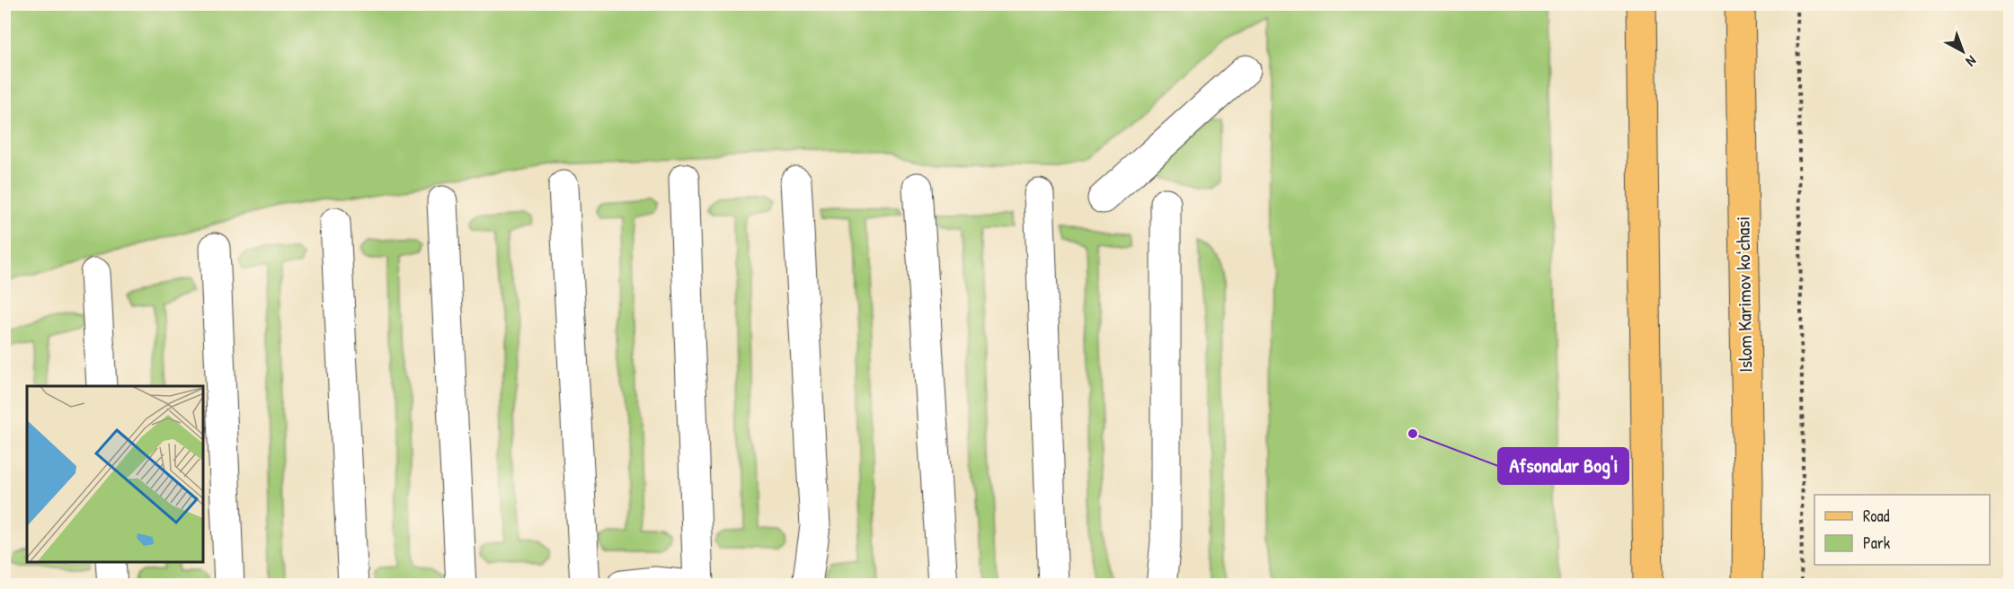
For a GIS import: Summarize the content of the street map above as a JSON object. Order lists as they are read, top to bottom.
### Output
{
  "streets": {
    "main road": ["Islom Karimov koʻchasi"]
  },
  "places": ["Afsonalar Bog'i"],
  "legend": ["Road", "Park"],
  "north": "bottom right"
}
